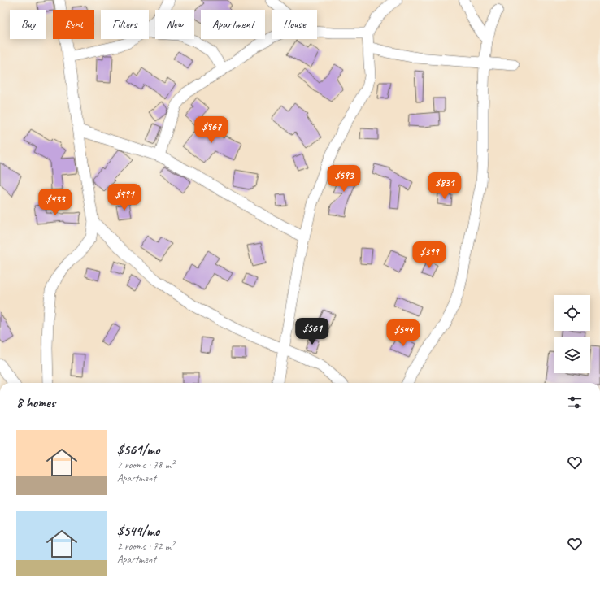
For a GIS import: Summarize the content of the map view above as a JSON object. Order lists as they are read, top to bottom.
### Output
{
  "page": {
    "chip": [
      "Buy",
      "Rent",
      "Filters",
      "New",
      "Apartment",
      "House"
    ],
    "price": [
      "$967",
      "$593",
      "$831",
      "$491",
      "$433",
      "$399",
      "$561",
      "$544"
    ],
    "heading": "8 homes",
    "list": [
      {
        "name": "$561/mo",
        "note": "2 rooms · 78 m² · Apartment"
      },
      {
        "name": "$544/mo",
        "note": "2 rooms · 72 m² · Apartment"
      }
    ]
  }
}
